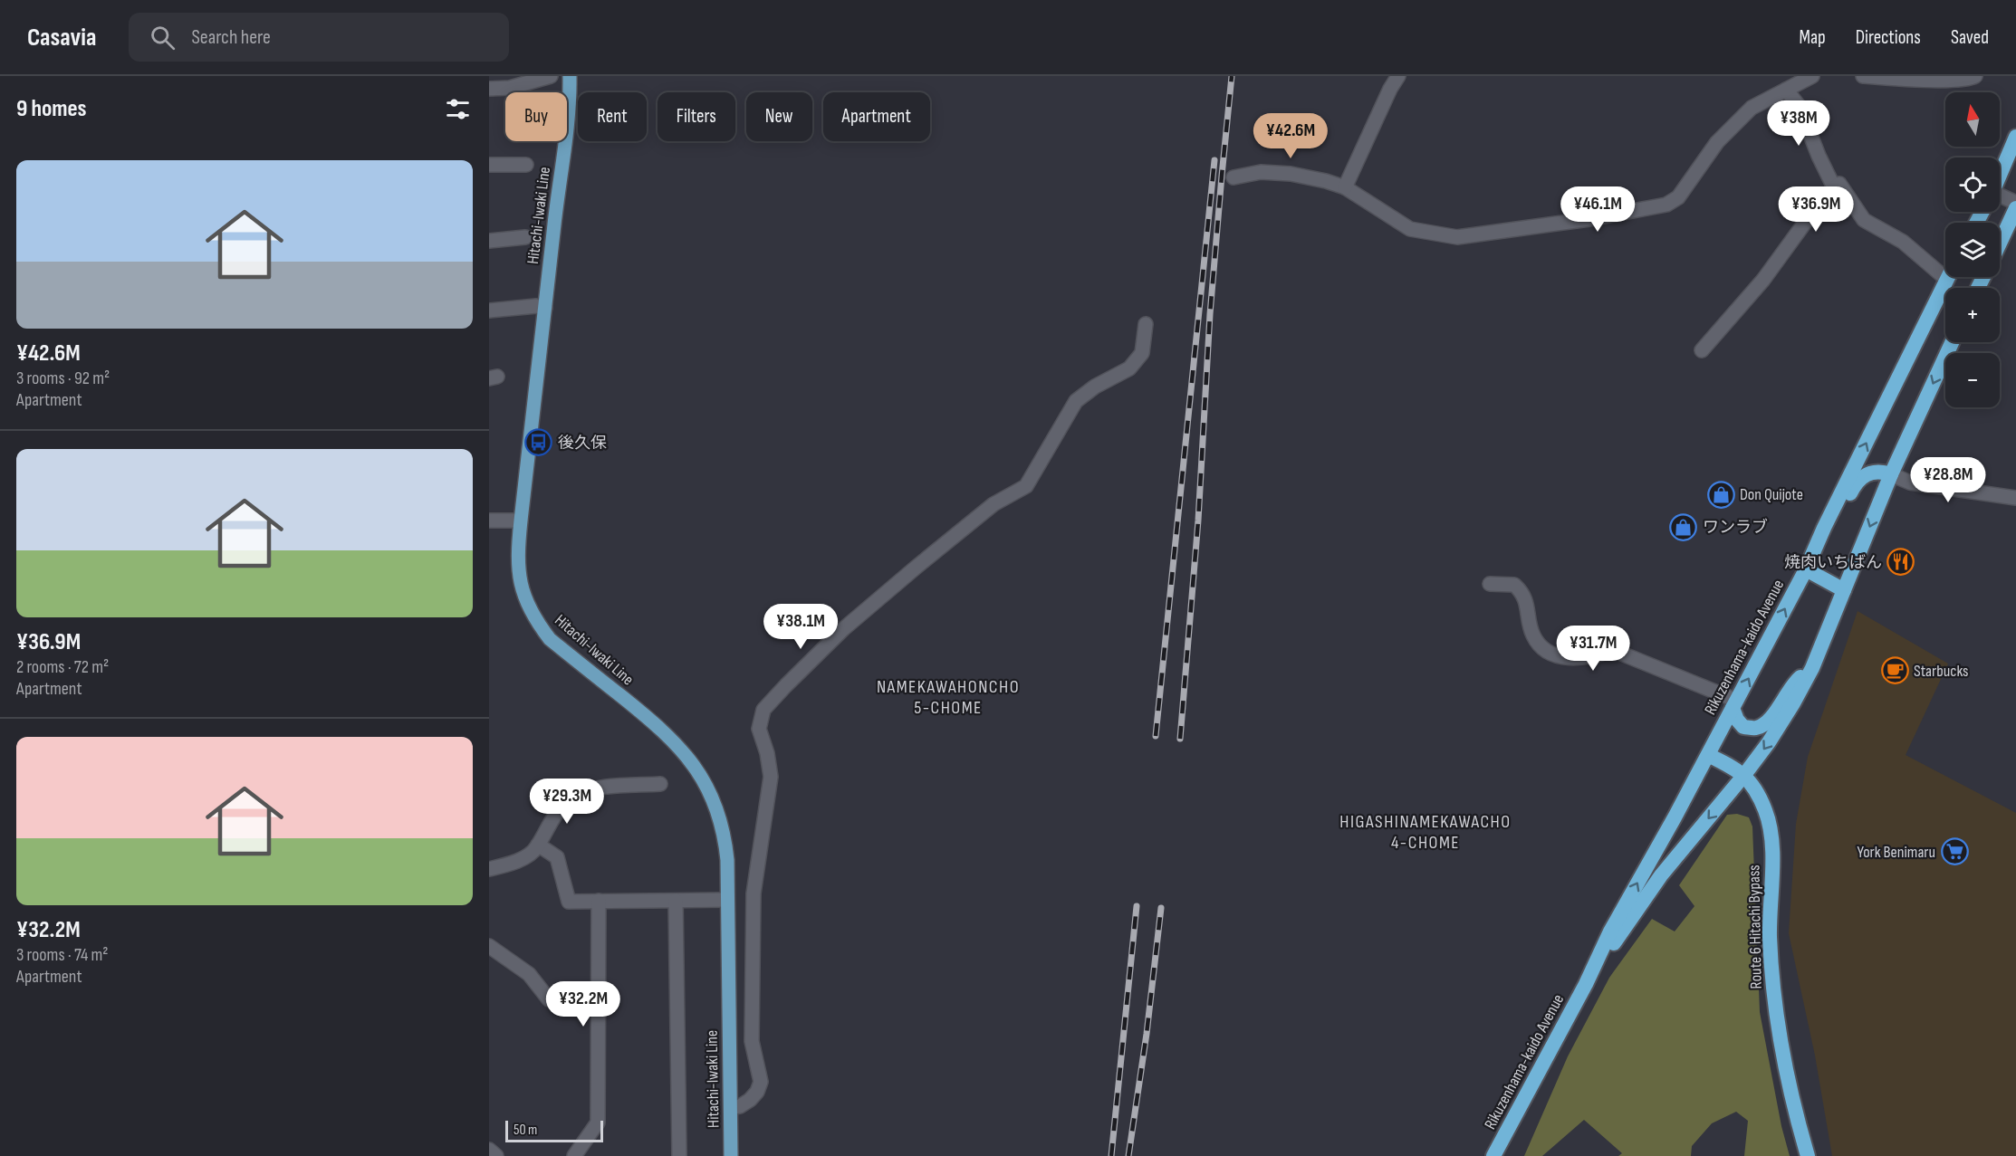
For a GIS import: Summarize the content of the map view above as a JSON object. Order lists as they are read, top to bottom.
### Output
{
  "streets": {
    "highway": ["Rikuzenhama-kaido Avenue", "Route 6 Hitachi Bypass"],
    "main road": ["Hitachi-Iwaki Line"]
  },
  "crossings": [
    ["Rikuzenhama-kaido Avenue", "Route 6 Hitachi Bypass"]
  ],
  "districts": ["NAMEKAWAHONCHO 5-CHOME", "HIGASHINAMEKAWACHO 4-CHOME"],
  "places": {
    "bus stop": ["後久保"],
    "shop": ["Don Quijote", "ワンラブ"],
    "restaurant": ["焼肉いちばん"],
    "cafe": ["Starbucks"],
    "supermarket": ["York Benimaru"]
  },
  "scale_bar": "50 m",
  "north": "top",
  "page": {
    "header": "Casavia",
    "search": "Search here",
    "nav": ["Map", "Directions", "Saved"],
    "heading": "9 homes",
    "map_buttons": ["+", "−"],
    "chip": [
      "Buy",
      "Rent",
      "Filters",
      "New",
      "Apartment"
    ],
    "price": [
      "¥38M",
      "¥42.6M",
      "¥46.1M",
      "¥36.9M",
      "¥28.8M",
      "¥38.1M",
      "¥31.7M",
      "¥29.3M",
      "¥32.2M"
    ],
    "list": [
      {
        "name": "¥42.6M",
        "note": "3 rooms · 92 m² · Apartment"
      },
      {
        "name": "¥36.9M",
        "note": "2 rooms · 72 m² · Apartment"
      },
      {
        "name": "¥32.2M",
        "note": "3 rooms · 74 m² · Apartment"
      }
    ],
    "scale": "50 m"
  }
}
